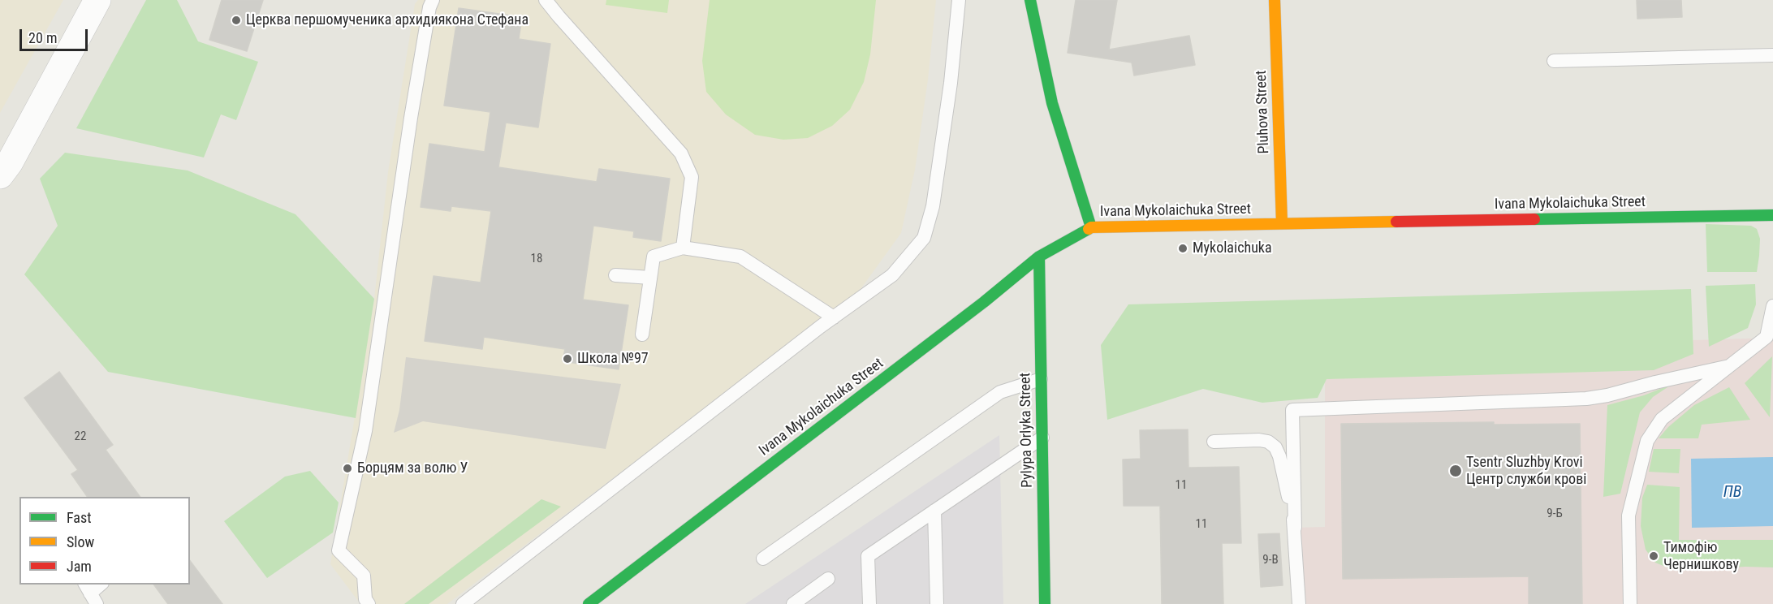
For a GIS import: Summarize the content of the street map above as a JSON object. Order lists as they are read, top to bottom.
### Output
{
  "streets": {
    "street": ["Pluhova Street", "Ivana Mykolaichuka Street", "Pylypa Orlyka Street"]
  },
  "crossings": [
    ["Pluhova Street", "Ivana Mykolaichuka Street"],
    ["Ivana Mykolaichuka Street", "Pylypa Orlyka Street"]
  ],
  "water": ["ПВ"],
  "places": [
    "Церква першомученика архидиякона Стефана",
    "Mykolaichuka",
    "Школа №97",
    "Борцям за волю У",
    "Tsentr Sluzhby Krovi Центр служби крові",
    "Тимофію Чернишкову"
  ],
  "house_numbers": [
    "18",
    "22",
    "11",
    "9-Б",
    "11",
    "9-В"
  ],
  "legend": ["Fast", "Slow", "Jam"],
  "scale_bar": "20 m"
}
